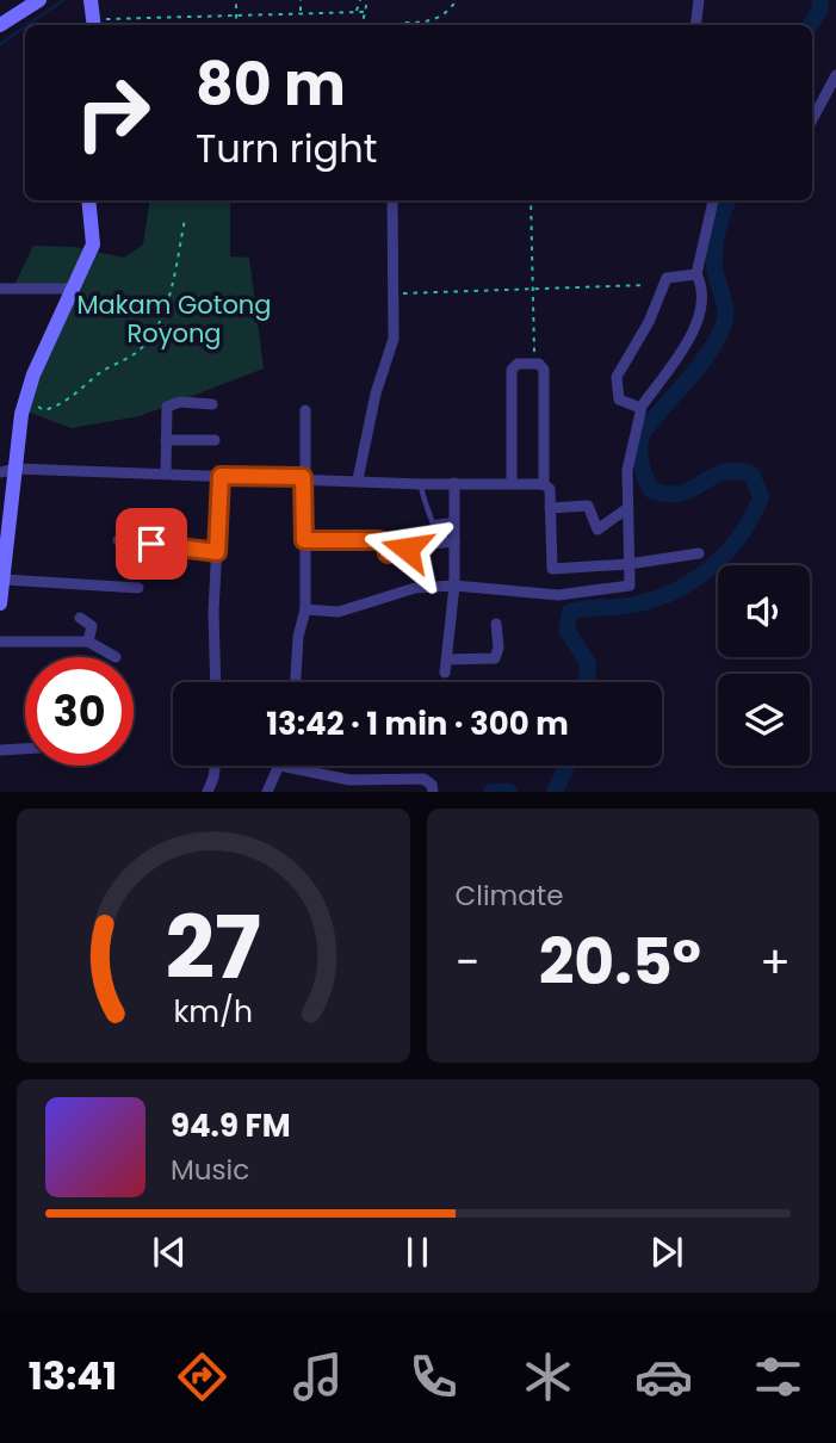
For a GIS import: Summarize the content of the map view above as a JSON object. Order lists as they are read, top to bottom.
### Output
{
  "parks": ["Makam Gotong Royong"],
  "page": {
    "turn": ["80 m", "Turn right"],
    "limit": "30",
    "trip": "13:42 · 1 min · 300 m",
    "tile": "Climate",
    "heat": ["−", "20.5°", "+"],
    "song": ["94.9 FM", "Music"],
    "tabs": "13:41",
    "gauge": ["27", "km/h"]
  }
}
